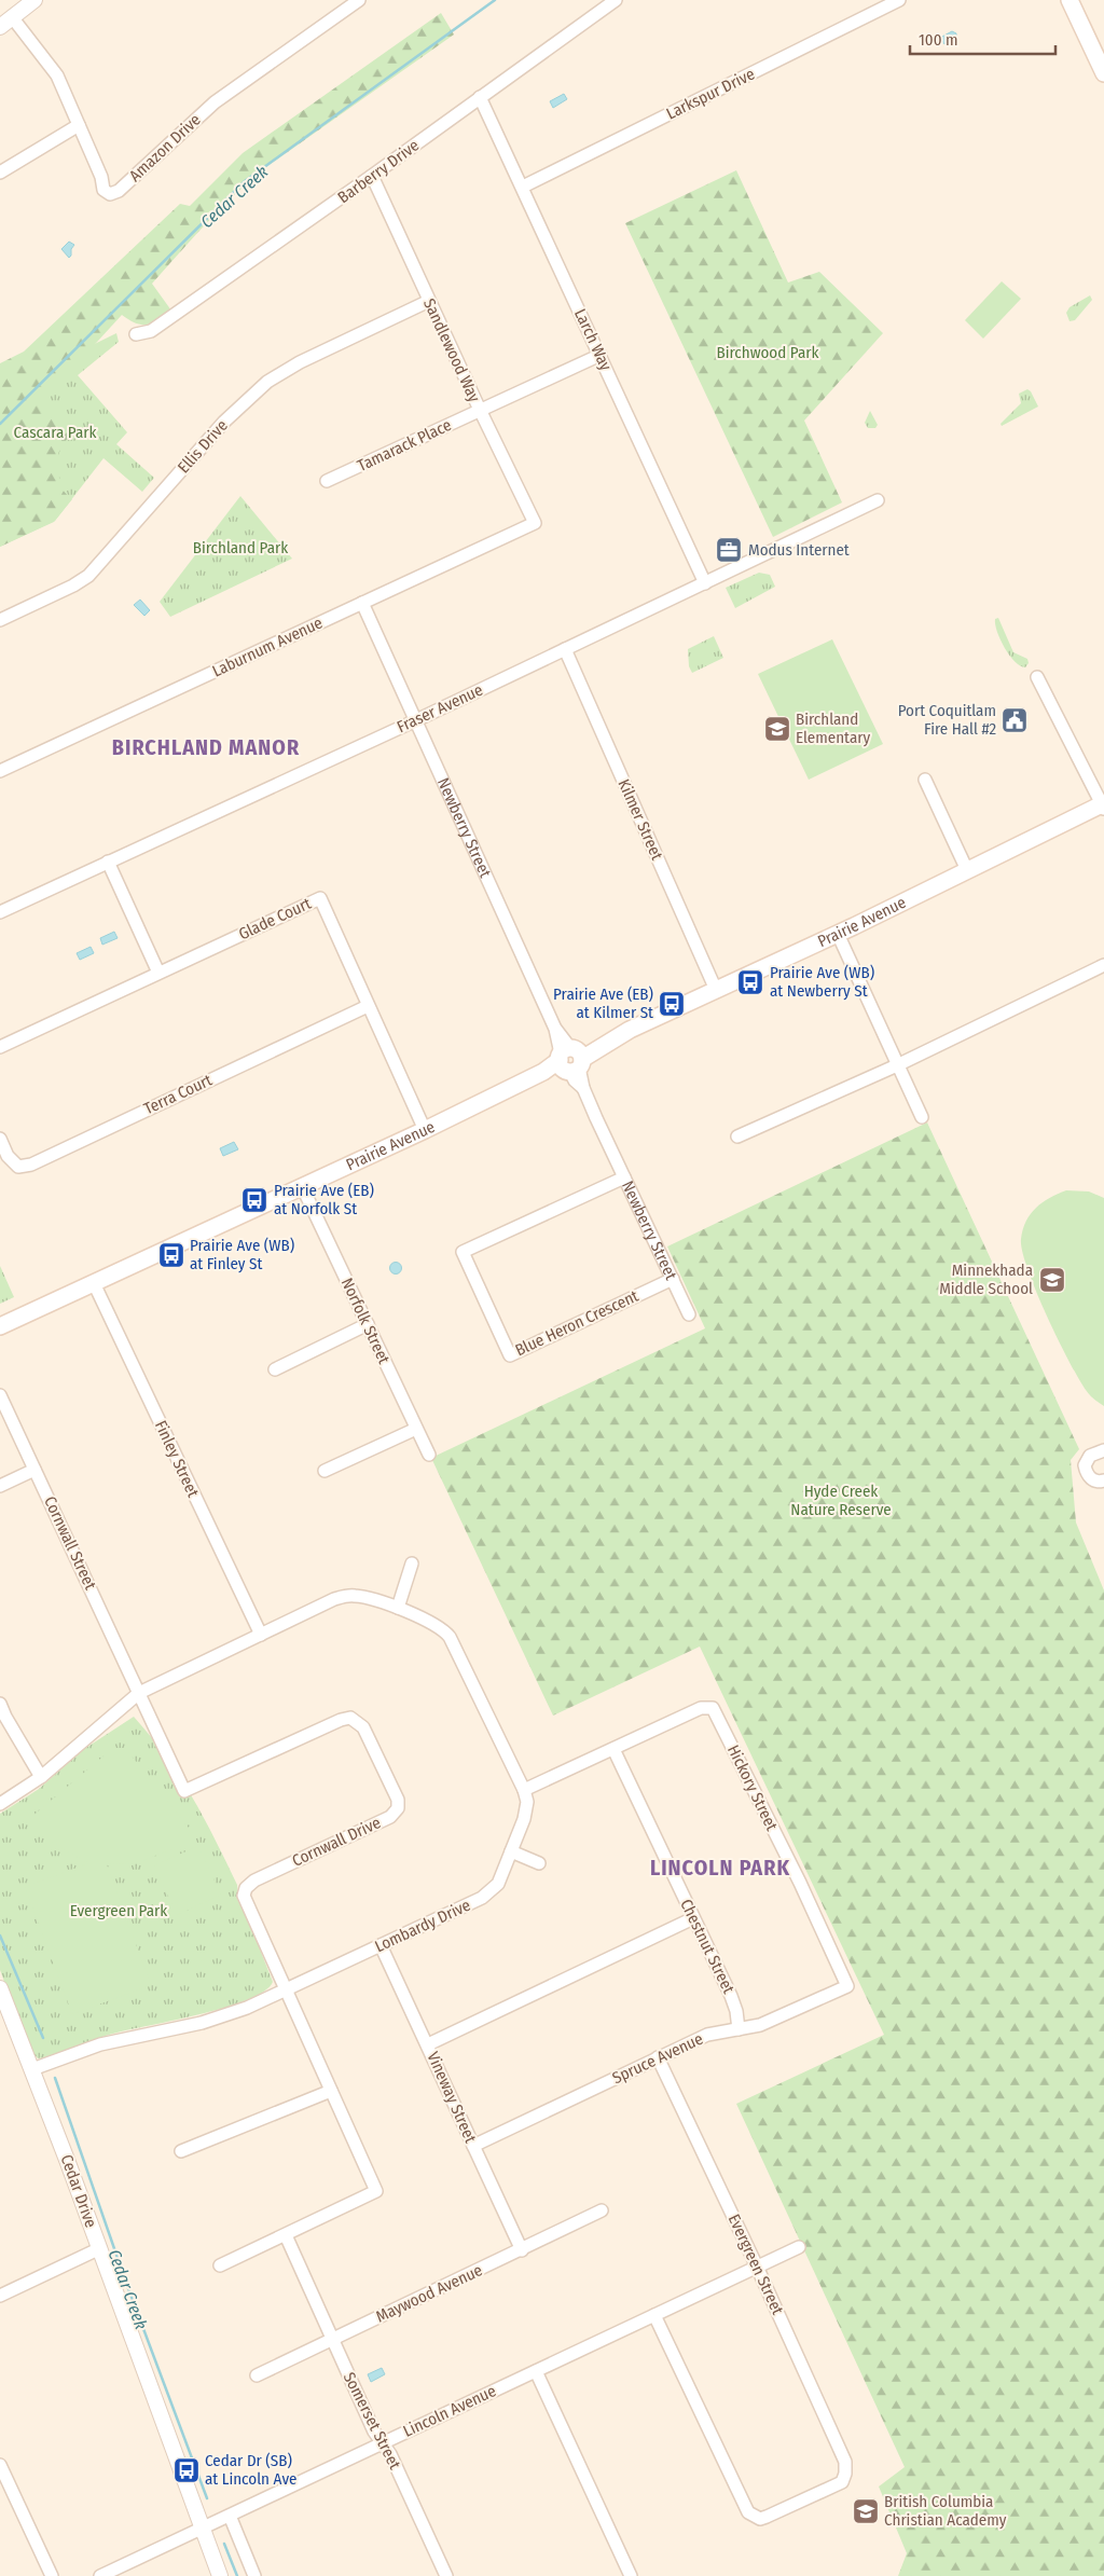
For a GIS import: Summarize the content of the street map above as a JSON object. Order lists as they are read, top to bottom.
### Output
{
  "streets": {
    "main road": ["Prairie Avenue"],
    "street": [
      "Larkspur Drive",
      "Amazon Drive",
      "Barberry Drive",
      "Larch Way",
      "Sandlewood Way",
      "Tamarack Place",
      "Ellis Drive",
      "Laburnum Avenue",
      "Fraser Avenue",
      "Kilmer Street",
      "Newberry Street",
      "Glade Court",
      "Terra Court",
      "Norfolk Street",
      "Blue Heron Crescent",
      "Finley Street",
      "Cornwall Street",
      "Hickory Street",
      "Cornwall Drive",
      "Lombardy Drive",
      "Chestnut Street",
      "Spruce Avenue",
      "Vineway Street",
      "Cedar Drive",
      "Evergreen Street",
      "Maywood Avenue",
      "Lincoln Avenue",
      "Somerset Street"
    ]
  },
  "crossings": [
    ["Larkspur Drive", "Larch Way"],
    ["Barberry Drive", "Larch Way"],
    ["Barberry Drive", "Sandlewood Way"],
    ["Larch Way", "Tamarack Place"],
    ["Larch Way", "Fraser Avenue"],
    ["Sandlewood Way", "Tamarack Place"],
    ["Sandlewood Way", "Ellis Drive"],
    ["Sandlewood Way", "Laburnum Avenue"],
    ["Laburnum Avenue", "Newberry Street"],
    ["Fraser Avenue", "Kilmer Street"],
    ["Fraser Avenue", "Newberry Street"],
    ["Kilmer Street", "Prairie Avenue"],
    ["Newberry Street", "Prairie Avenue"],
    ["Newberry Street", "Blue Heron Crescent"],
    ["Glade Court", "Prairie Avenue"],
    ["Glade Court", "Terra Court"],
    ["Prairie Avenue", "Norfolk Street"],
    ["Prairie Avenue", "Finley Street"],
    ["Finley Street", "Lombardy Drive"],
    ["Cornwall Street", "Cornwall Drive"],
    ["Cornwall Street", "Lombardy Drive"],
    ["Hickory Street", "Chestnut Street"],
    ["Hickory Street", "Spruce Avenue"],
    ["Cornwall Drive", "Lombardy Drive"],
    ["Cornwall Drive", "Somerset Street"],
    ["Lombardy Drive", "Vineway Street"],
    ["Lombardy Drive", "Cedar Drive"],
    ["Chestnut Street", "Spruce Avenue"],
    ["Spruce Avenue", "Vineway Street"],
    ["Spruce Avenue", "Evergreen Street"],
    ["Vineway Street", "Maywood Avenue"],
    ["Cedar Drive", "Lincoln Avenue"],
    ["Evergreen Street", "Lincoln Avenue"],
    ["Maywood Avenue", "Somerset Street"],
    ["Lincoln Avenue", "Somerset Street"]
  ],
  "districts": ["BIRCHLAND MANOR", "LINCOLN PARK"],
  "water": ["Cedar Creek"],
  "parks": [
    "Birchwood Park",
    "Cascara Park",
    "Birchland Park",
    "Hyde Creek Nature Reserve",
    "Evergreen Park"
  ],
  "places": {
    "office": ["Modus Internet"],
    "public building": ["Port Coquitlam Fire Hall #2"],
    "school or university": ["Birchland Elementary", "Minnekhada Middle School", "British Columbia Christian Academy"],
    "bus stop": [
      "Prairie Ave (WB) at Newberry St",
      "Prairie Ave (EB) at Kilmer St",
      "Prairie Ave (EB) at Norfolk St",
      "Prairie Ave (WB) at Finley St",
      "Cedar Dr (SB) at Lincoln Ave"
    ]
  },
  "scale_bar": "100 m"
}
